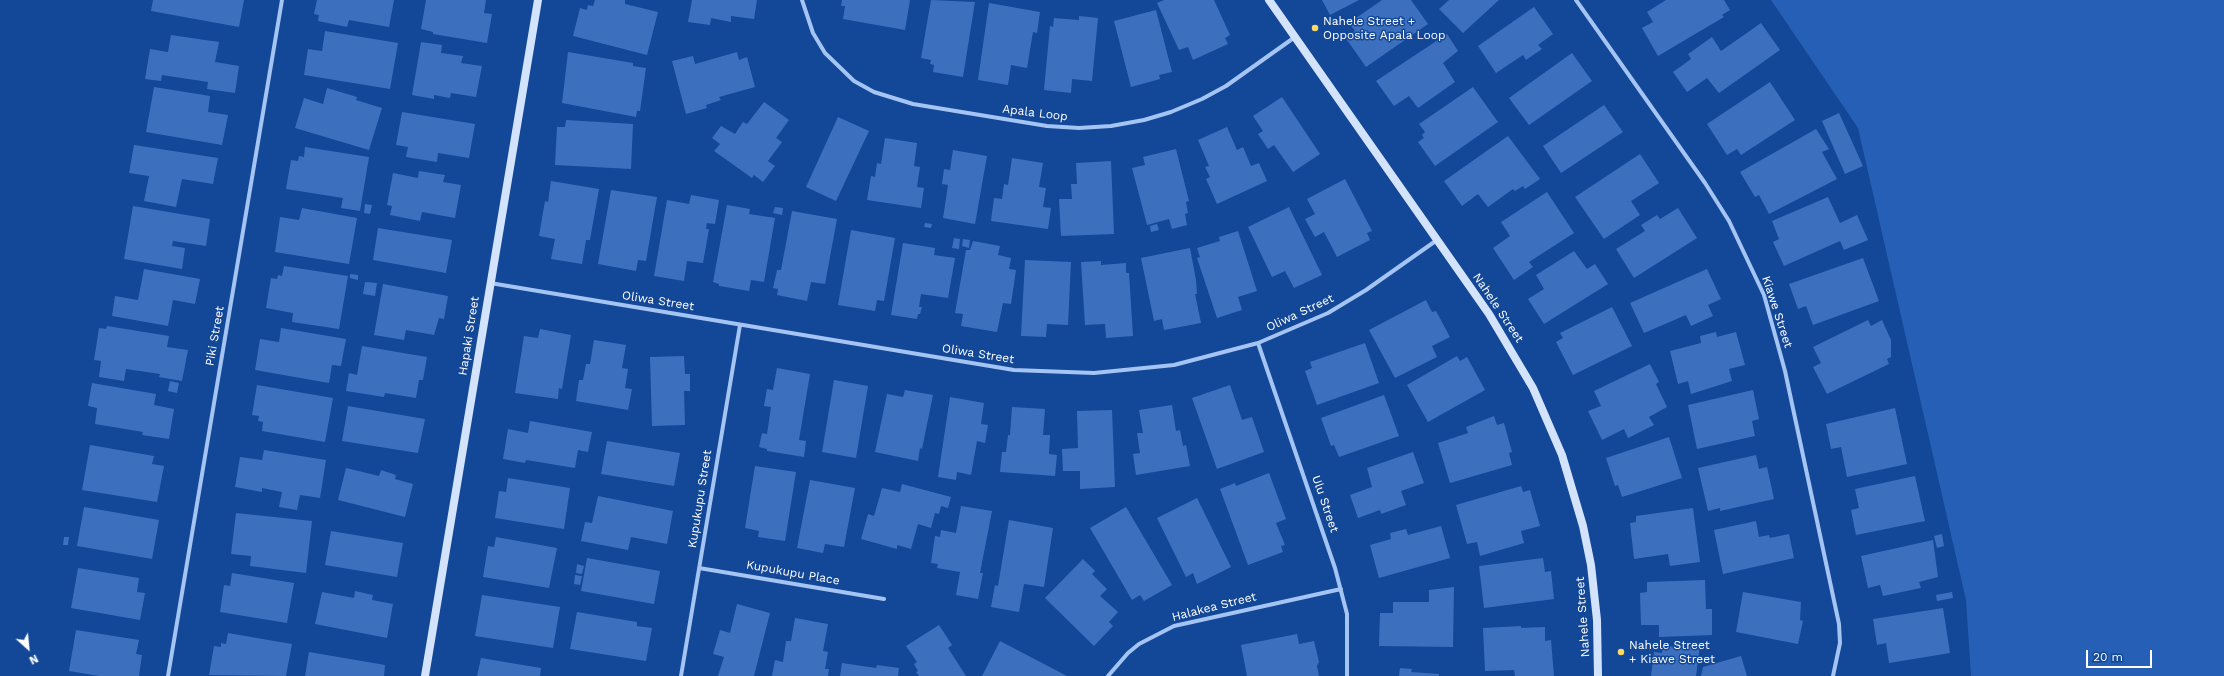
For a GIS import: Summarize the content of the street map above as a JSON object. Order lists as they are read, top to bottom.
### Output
{
  "streets": {
    "street": [
      "Apala Loop",
      "Oliwa Street",
      "Nahele Street",
      "Kiawe Street",
      "Piki Street",
      "Hapaki Street",
      "Kupukupu Street",
      "Ulu Street",
      "Kupukupu Place",
      "Halakea Street"
    ]
  },
  "crossings": [
    ["Apala Loop", "Nahele Street"],
    ["Oliwa Street", "Nahele Street"],
    ["Oliwa Street", "Hapaki Street"],
    ["Oliwa Street", "Kupukupu Street"],
    ["Oliwa Street", "Ulu Street"],
    ["Kupukupu Street", "Kupukupu Place"],
    ["Ulu Street", "Halakea Street"]
  ],
  "places": ["Nahele Street + Opposite Apala Loop", "Nahele Street + Kiawe Street"],
  "scale_bar": "20 m",
  "north": "bottom right"
}
